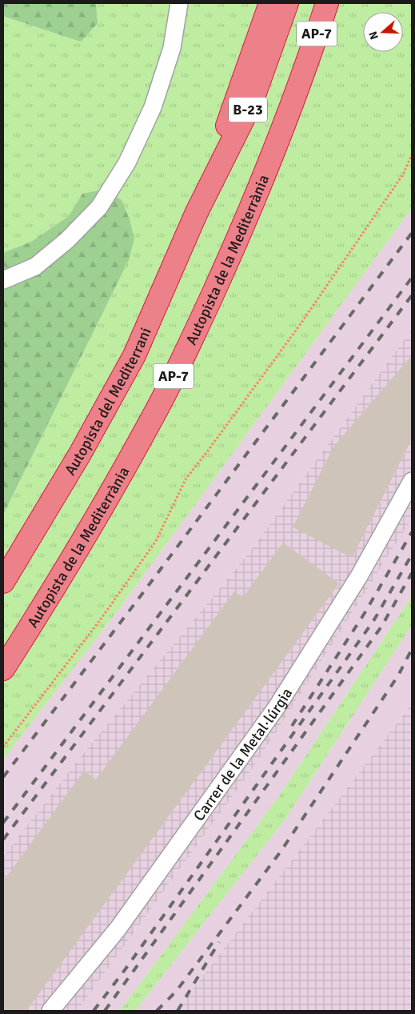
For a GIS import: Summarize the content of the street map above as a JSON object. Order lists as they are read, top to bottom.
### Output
{
  "streets": {
    "highway": [
      "AP-7",
      "B-23",
      "Autopista de la Mediterrània",
      "Autopista del Mediterrani"
    ],
    "street": ["Carrer de la Metal·lúrgia"]
  },
  "crossings": [
    ["AP-7", "B-23"],
    ["AP-7", "Autopista del Mediterrani"],
    ["B-23", "Autopista del Mediterrani"]
  ],
  "north": "left"
}
